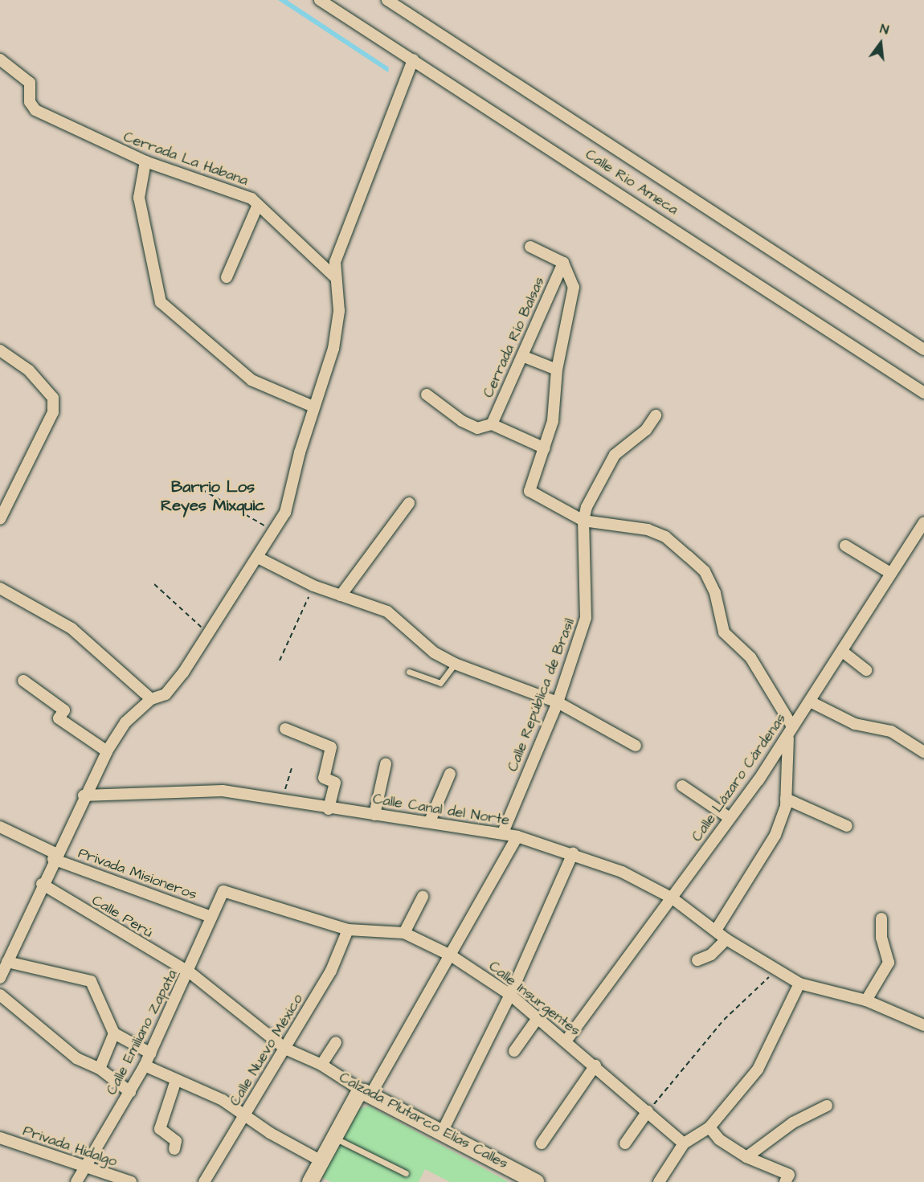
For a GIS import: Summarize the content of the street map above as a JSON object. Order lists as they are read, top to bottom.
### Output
{
  "streets": {
    "main road": ["Calzada Plutarco Elías Calles"],
    "street": [
      "Cerrada La Habana",
      "Calle Rio Ameca",
      "Cerrada Río Balsas",
      "Calle República de Brasil",
      "Calle Lázaro Cárdenas",
      "Calle Canal del Norte",
      "Privada Misioneros",
      "Calle Perú",
      "Calle Insurgentes",
      "Calle Emiliano Zapata",
      "Calle Nuevo México",
      "Privada Hidalgo"
    ]
  },
  "crossings": [
    ["Calle República de Brasil", "Calle Canal del Norte"],
    ["Calle Lázaro Cárdenas", "Calle Canal del Norte"],
    ["Calle Lázaro Cárdenas", "Calle Insurgentes"],
    ["Privada Misioneros", "Calle Emiliano Zapata"],
    ["Calle Perú", "Calle Emiliano Zapata"],
    ["Calle Perú", "Calle Nuevo México"],
    ["Calle Perú", "Calzada Plutarco Elías Calles"],
    ["Calle Insurgentes", "Calle Emiliano Zapata"],
    ["Calle Insurgentes", "Calle Nuevo México"],
    ["Calle Emiliano Zapata", "Privada Hidalgo"],
    ["Calle Nuevo México", "Calzada Plutarco Elías Calles"]
  ],
  "districts": ["Barrio Los Reyes Mixquic"],
  "north": "top"
}
